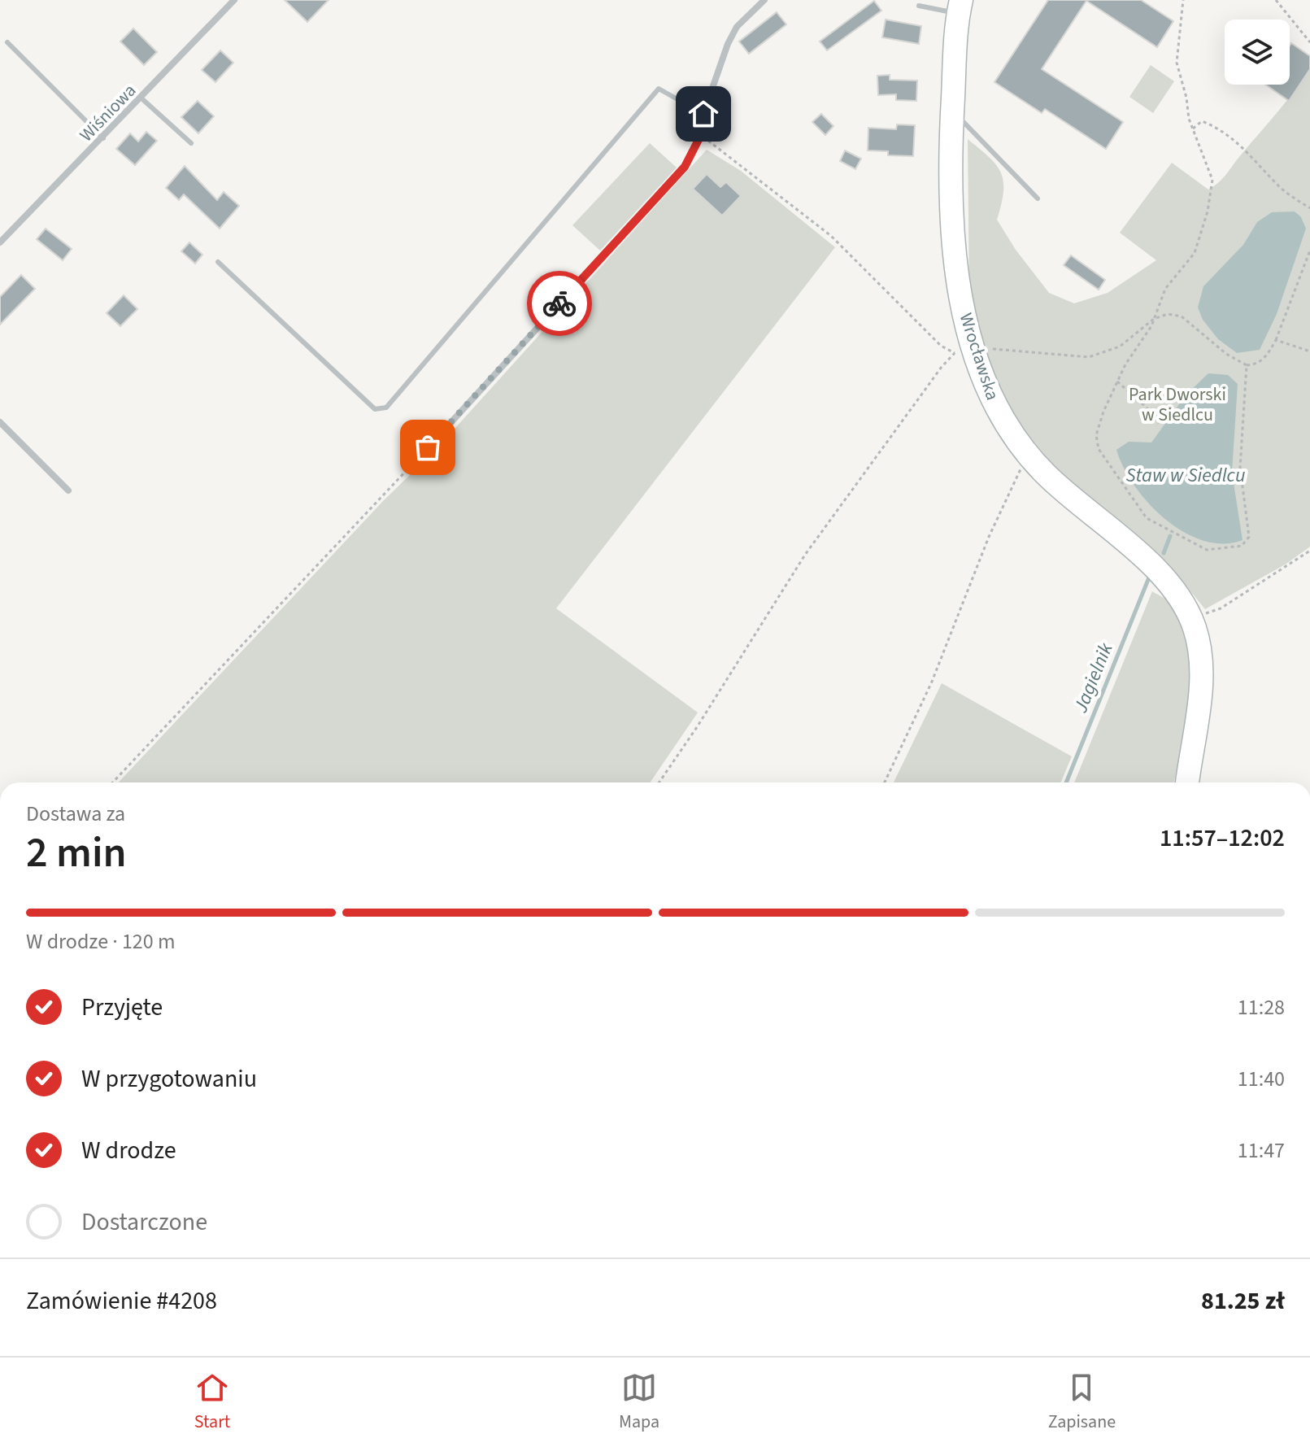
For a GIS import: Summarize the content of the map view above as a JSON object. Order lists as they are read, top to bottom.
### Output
{
  "streets": {
    "street": ["Wiśniowa", "Wrocławska"]
  },
  "water": ["Staw w Siedlcu", "Jagielnik"],
  "parks": ["Park Dworski w Siedlcu"],
  "page": {
    "heading": ["2 min", "Dostawa za", "11:57–12:02"],
    "panel": ["Zamówienie #4208", "81.25 zł"],
    "bar": "W drodze · 120 m",
    "list": [
      ["Przyjęte", "11:28"],
      ["W przygotowaniu", "11:40"],
      ["W drodze", "11:47"],
      "Dostarczone"
    ],
    "tabs": ["Start", "Mapa", "Zapisane"]
  }
}
